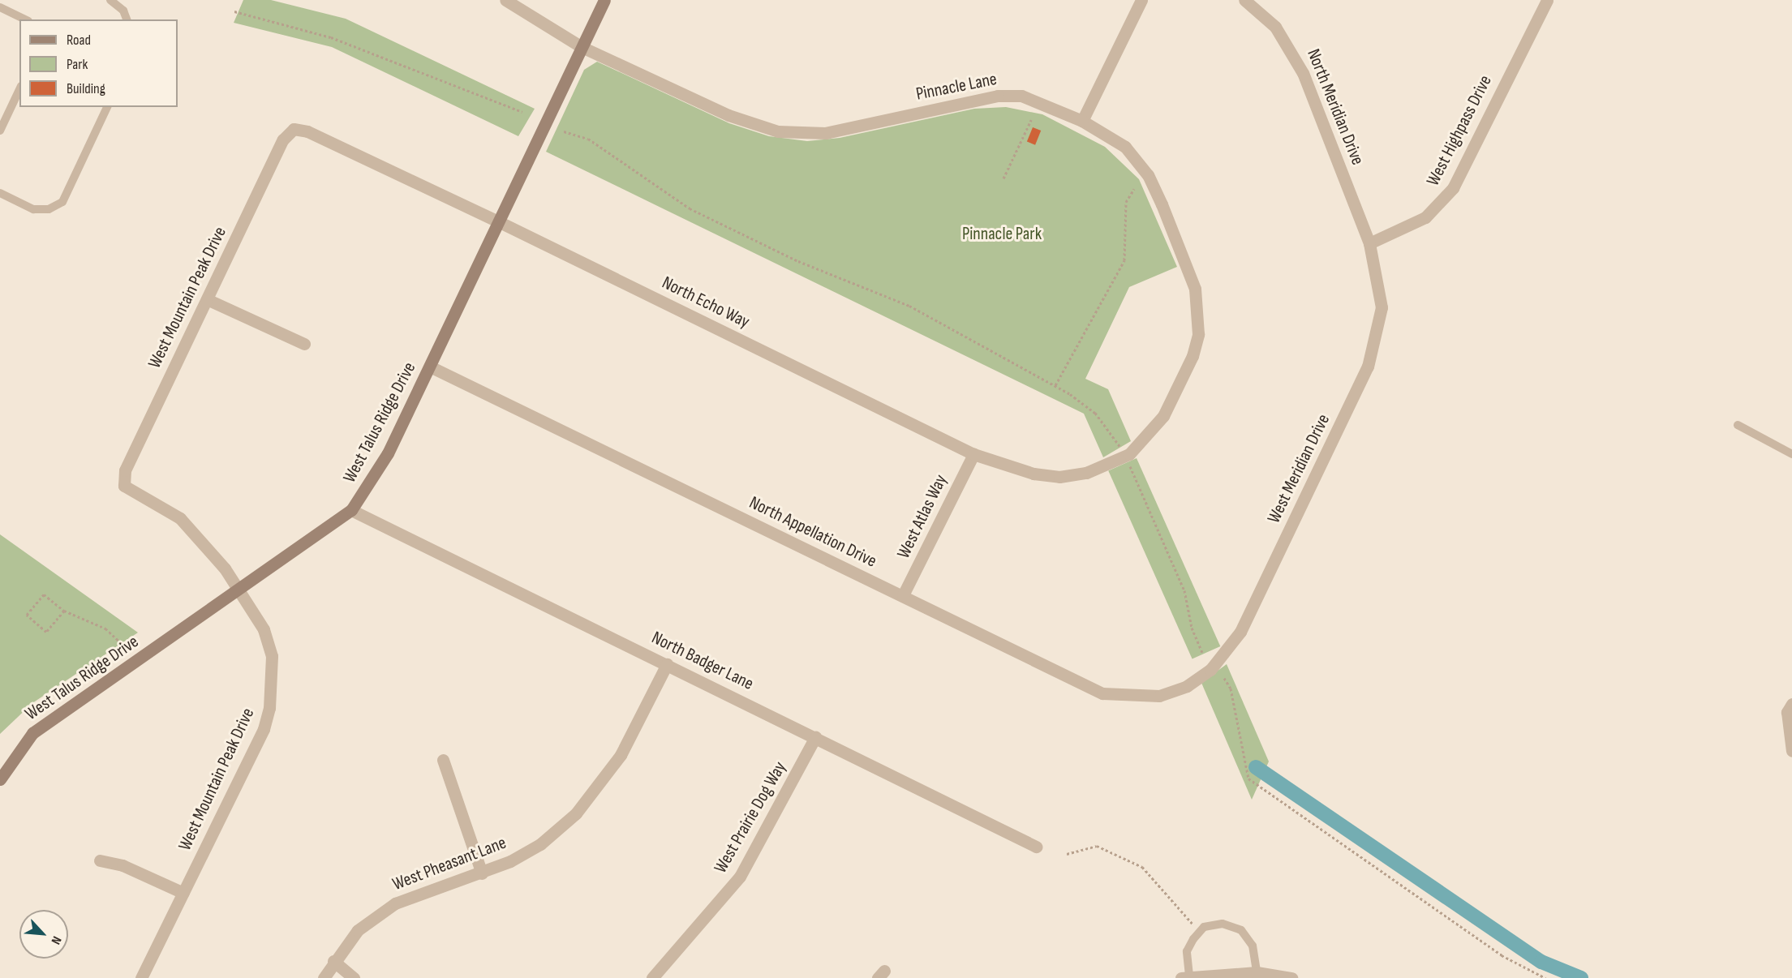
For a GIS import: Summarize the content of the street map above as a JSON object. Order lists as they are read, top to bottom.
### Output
{
  "streets": {
    "street": [
      "Pinnacle Lane",
      "North Meridian Drive",
      "West Highpass Drive",
      "West Mountain Peak Drive",
      "North Echo Way",
      "West Talus Ridge Drive",
      "West Meridian Drive",
      "West Atlas Way",
      "North Appellation Drive",
      "North Badger Lane",
      "West Prairie Dog Way",
      "West Pheasant Lane"
    ]
  },
  "crossings": [
    ["Pinnacle Lane", "North Echo Way"],
    ["Pinnacle Lane", "West Talus Ridge Drive"],
    ["North Meridian Drive", "West Highpass Drive"],
    ["North Meridian Drive", "West Meridian Drive"],
    ["West Highpass Drive", "West Meridian Drive"],
    ["West Mountain Peak Drive", "North Echo Way"],
    ["West Mountain Peak Drive", "West Talus Ridge Drive"],
    ["North Echo Way", "West Talus Ridge Drive"],
    ["North Echo Way", "West Atlas Way"],
    ["West Talus Ridge Drive", "North Appellation Drive"],
    ["West Talus Ridge Drive", "North Badger Lane"],
    ["West Meridian Drive", "North Appellation Drive"],
    ["West Atlas Way", "North Appellation Drive"],
    ["North Badger Lane", "West Prairie Dog Way"],
    ["North Badger Lane", "West Pheasant Lane"]
  ],
  "parks": ["Pinnacle Park"],
  "legend": ["Road", "Park", "Building"],
  "north": "bottom right"
}
